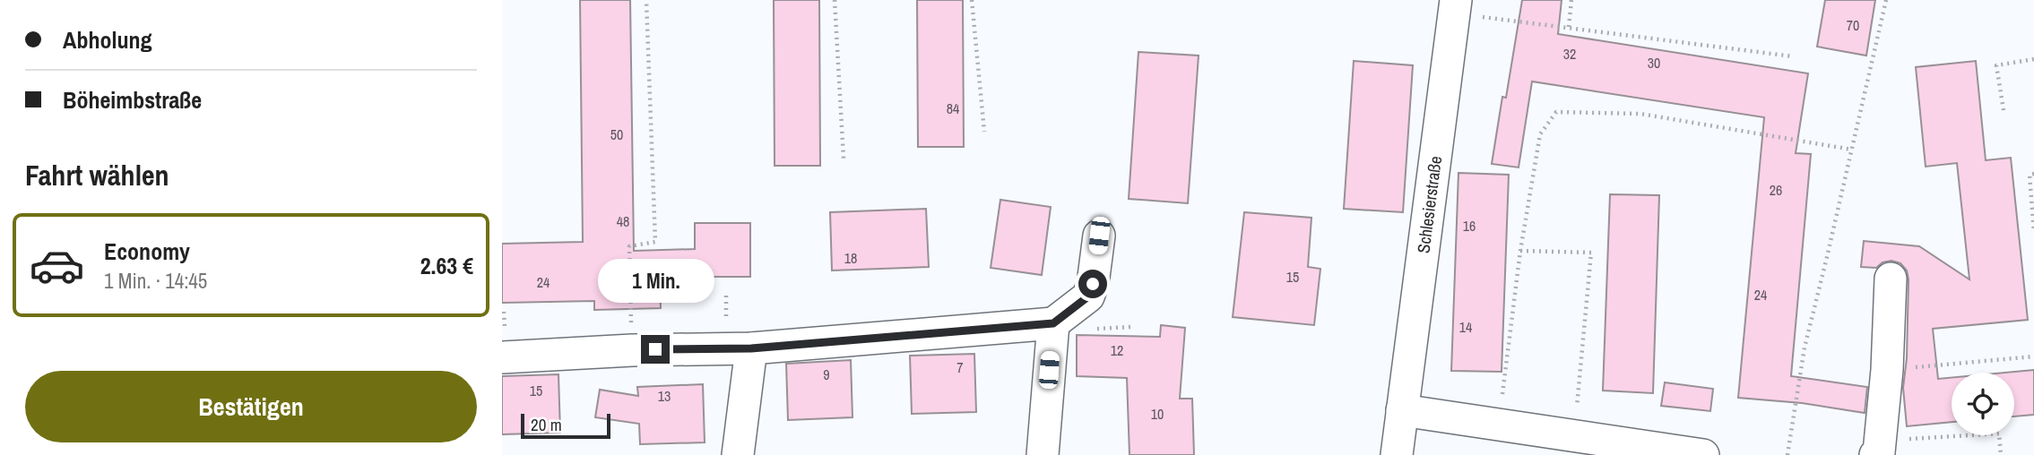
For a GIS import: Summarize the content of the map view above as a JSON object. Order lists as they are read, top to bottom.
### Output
{
  "streets": {
    "street": ["Schlesierstraße"]
  },
  "house_numbers": [
    "70",
    "32",
    "30",
    "84",
    "50",
    "26",
    "48",
    "16",
    "18",
    "15",
    "24",
    "24",
    "14",
    "12",
    "7",
    "9",
    "15",
    "13",
    "10"
  ],
  "scale_bar": "20 m",
  "page": {
    "banner": ["Abholung", "Böheimbstraße"],
    "heading": "Fahrt wählen",
    "list": [
      {
        "name": "Economy",
        "note": "1 Min. · 14:45",
        "value": "2.63 €"
      }
    ],
    "bubble": "1 Min.",
    "buttons": "Bestätigen",
    "scale": "20 m"
  }
}
